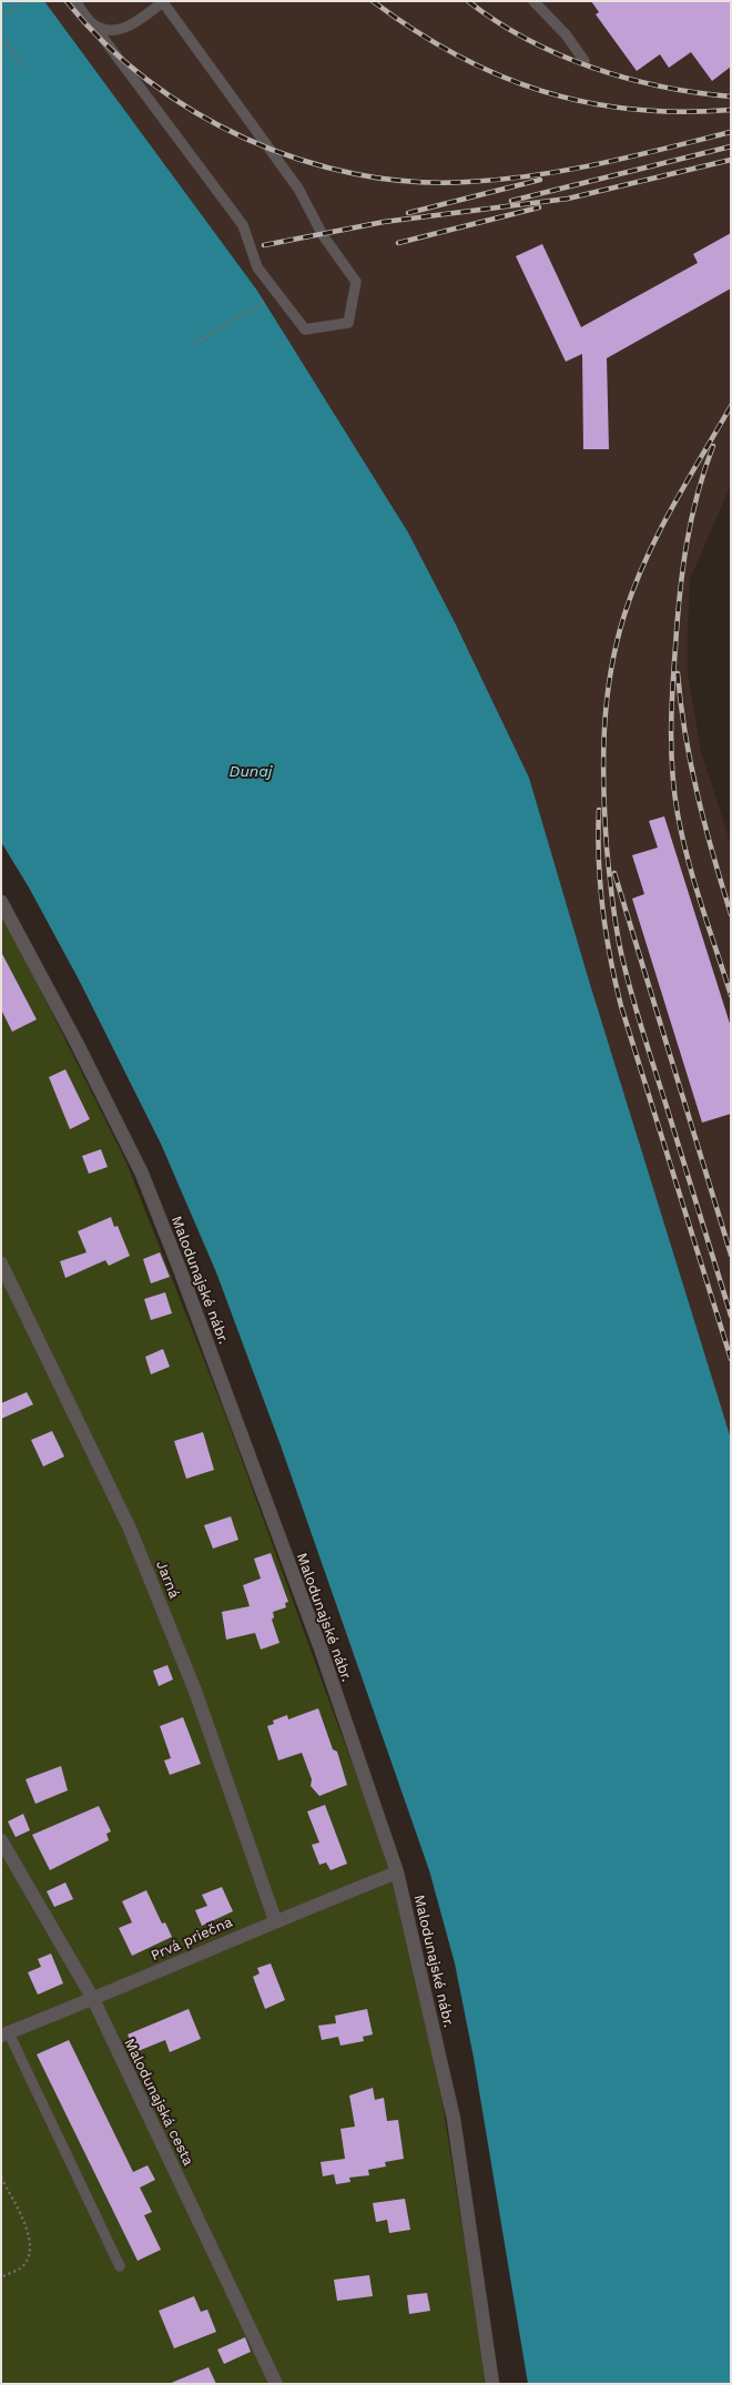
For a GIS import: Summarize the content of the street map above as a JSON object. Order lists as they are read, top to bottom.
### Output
{
  "streets": {
    "street": [
      "Malodunajské nábr.",
      "Jarná",
      "Prvá priečna",
      "Malodunajská cesta"
    ]
  },
  "crossings": [
    ["Malodunajské nábr.", "Prvá priečna"],
    ["Jarná", "Prvá priečna"],
    ["Prvá priečna", "Malodunajská cesta"]
  ],
  "water": ["Dunaj"]
}
